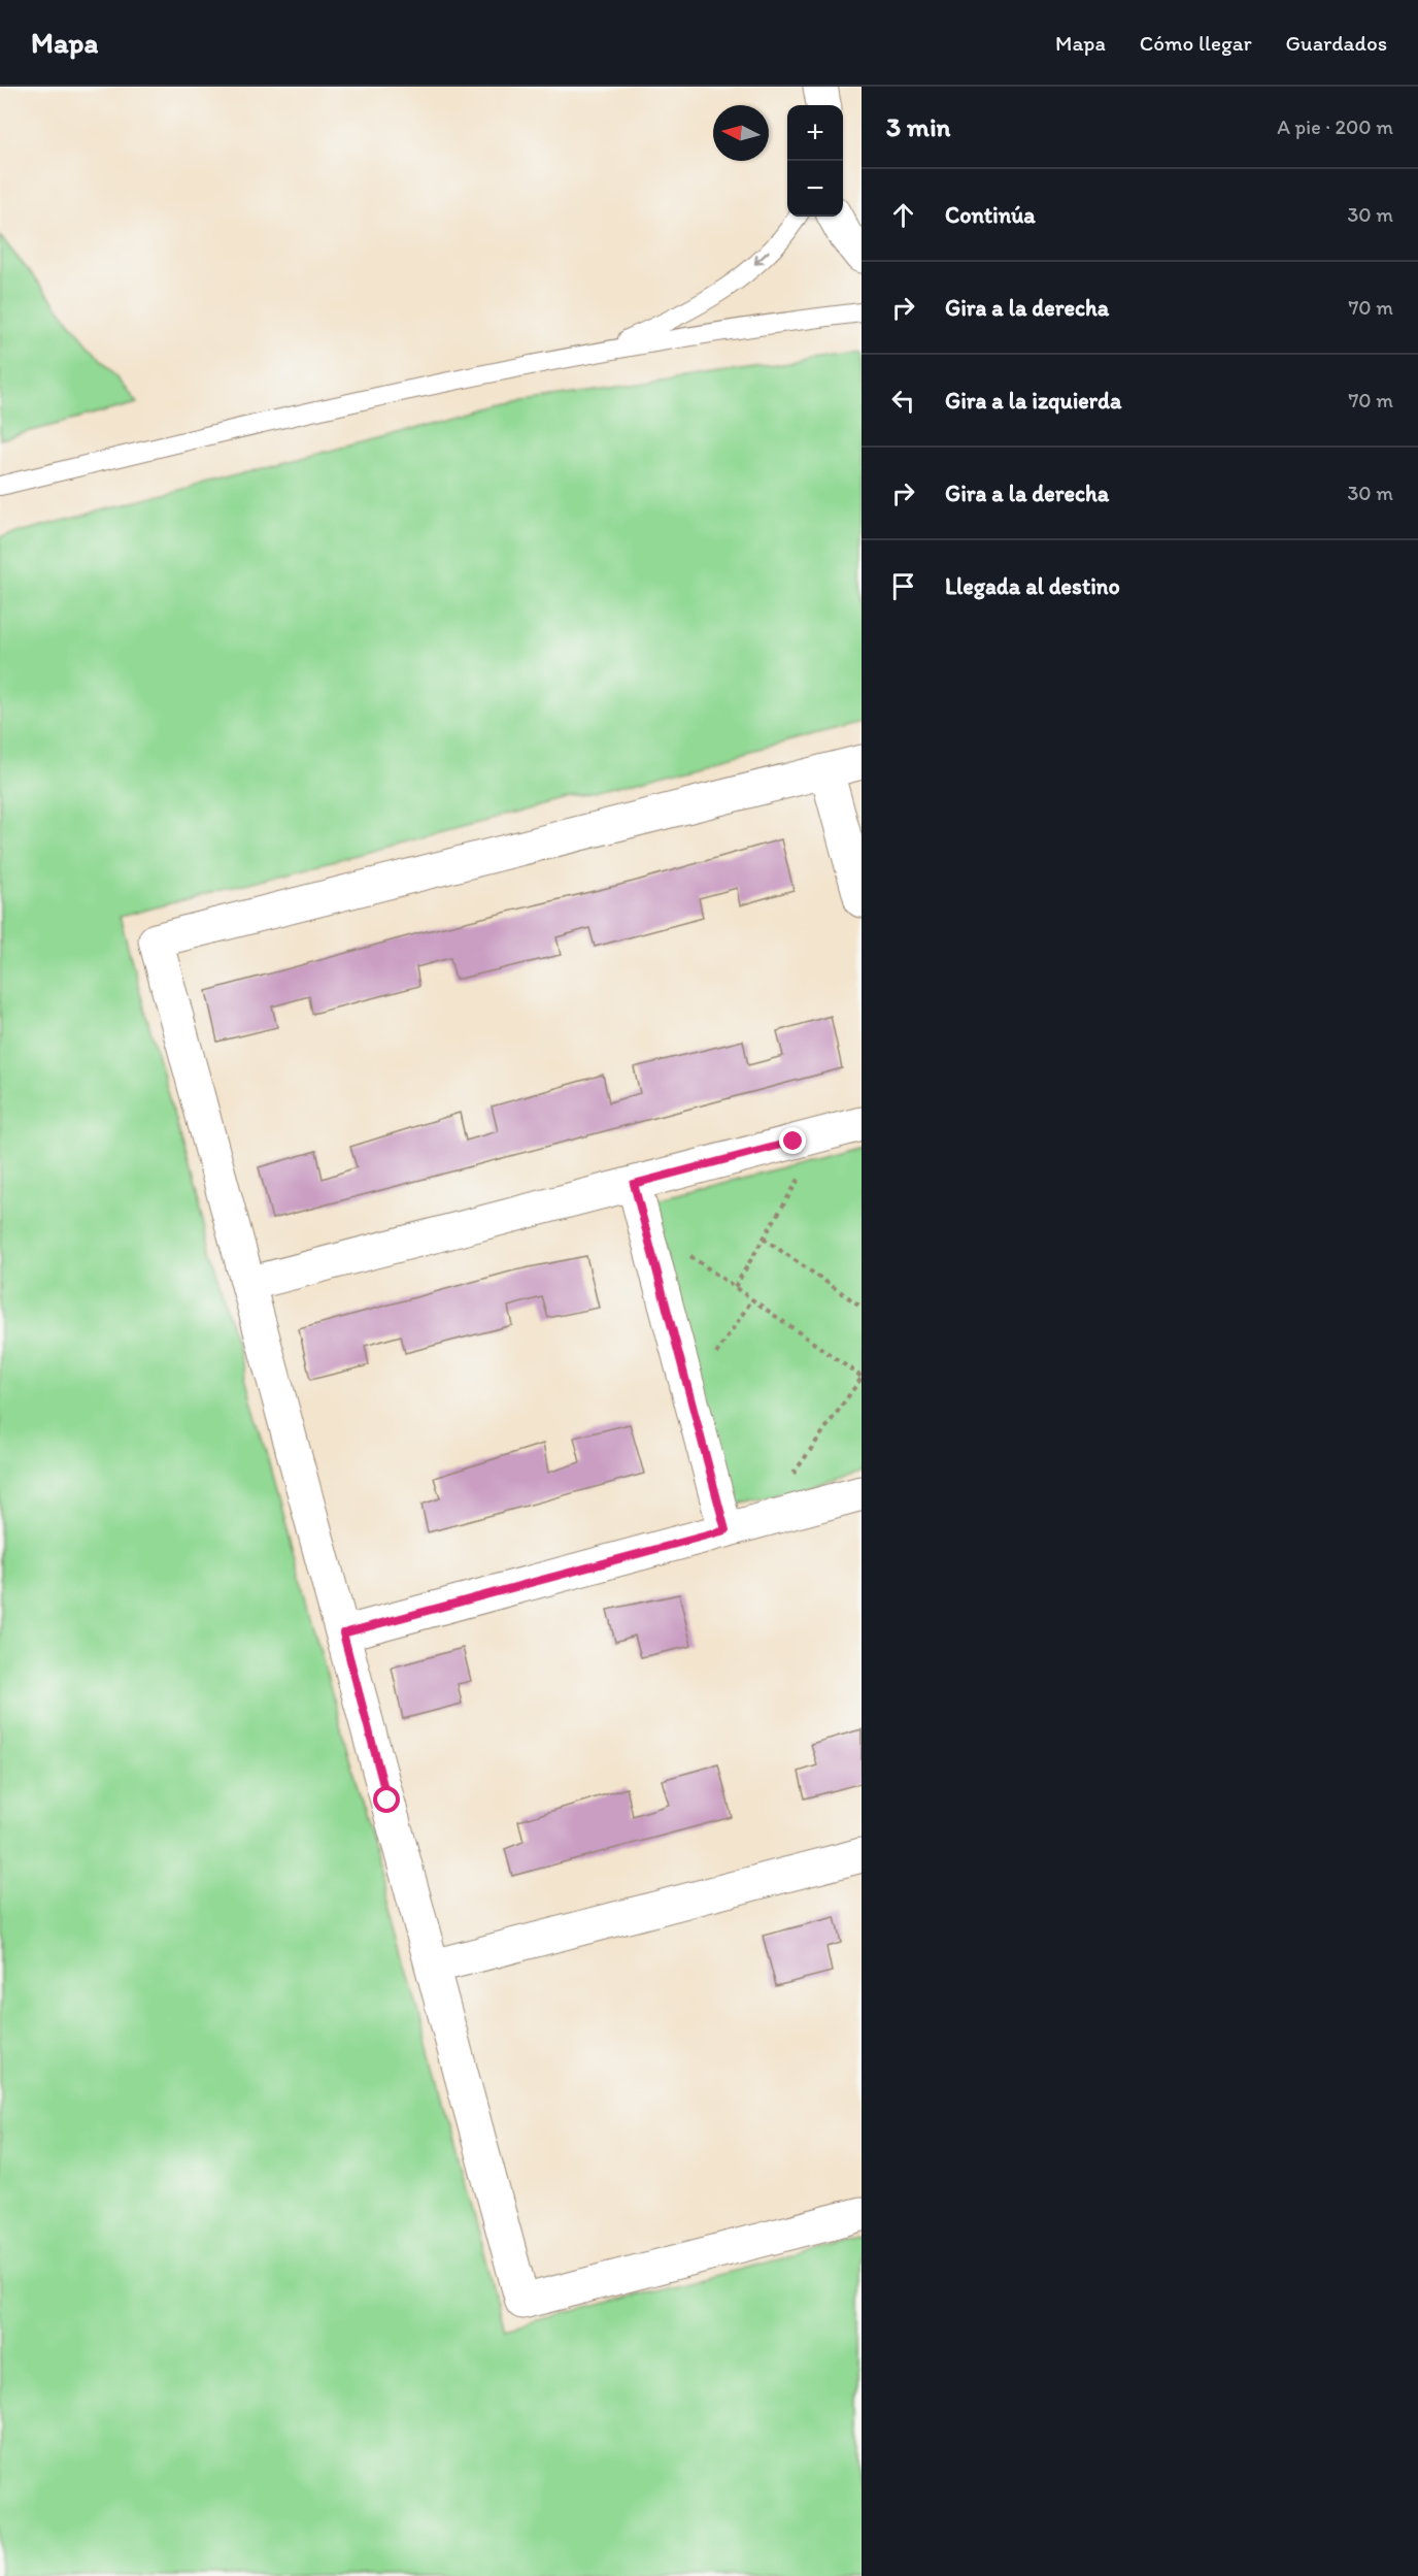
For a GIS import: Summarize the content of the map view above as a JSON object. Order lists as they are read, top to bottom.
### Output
{
  "north": "left",
  "page": {
    "header": "Mapa",
    "nav": ["Mapa", "Cómo llegar", "Guardados"],
    "heading": ["3 min", "A pie · 200 m"],
    "map_buttons": ["+", "−"],
    "list": [
      ["Continúa", "30 m"],
      ["Gira a la derecha", "70 m"],
      ["Gira a la izquierda", "70 m"],
      ["Gira a la derecha", "30 m"],
      "Llegada al destino"
    ]
  }
}
